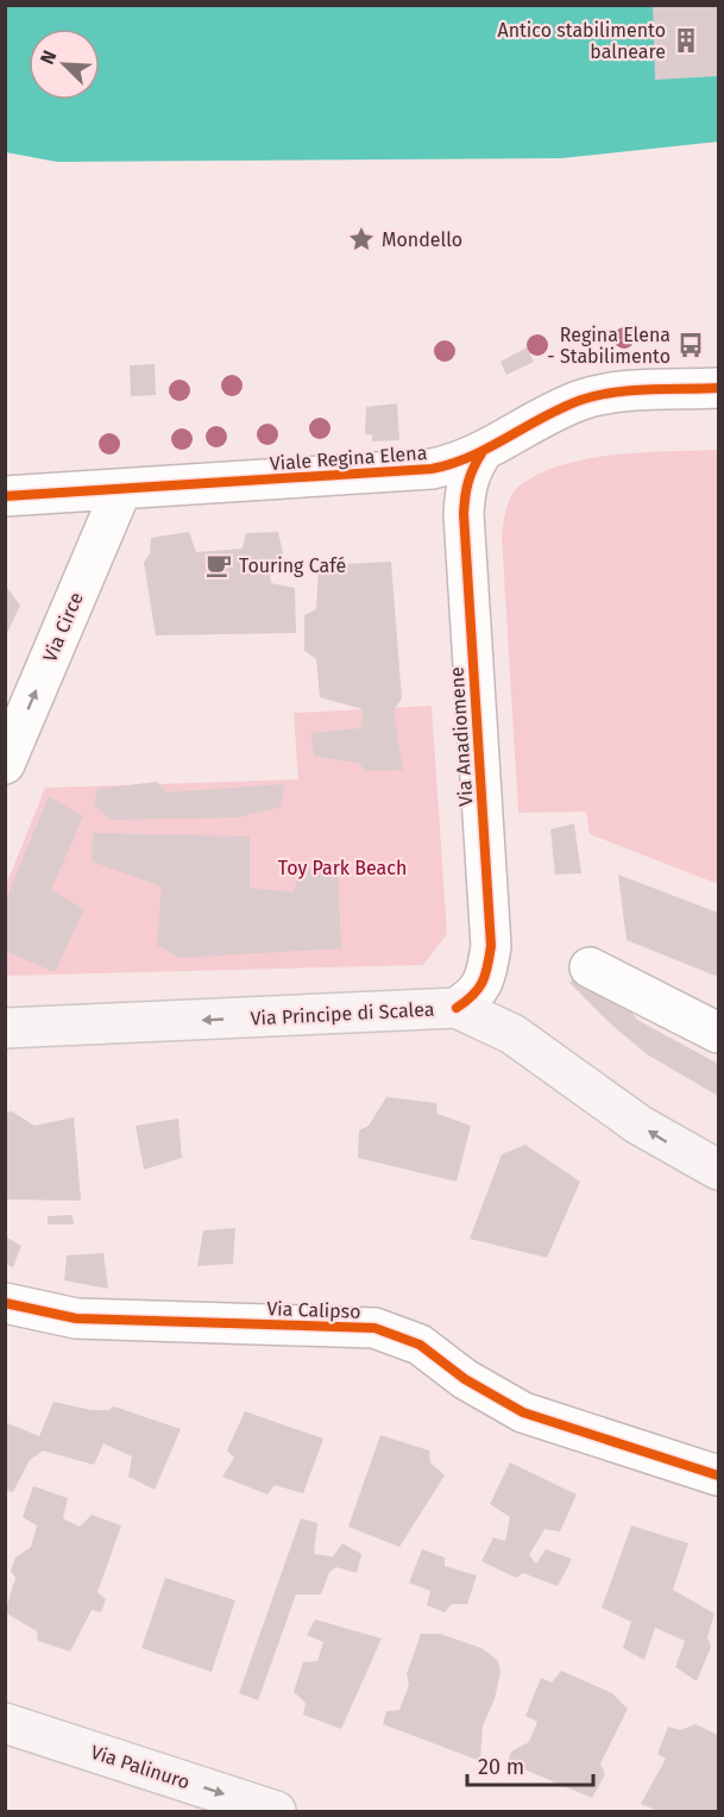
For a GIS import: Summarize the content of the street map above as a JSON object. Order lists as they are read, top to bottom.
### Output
{
  "streets": {
    "main road": ["Via Principe di Scalea", "Via Palinuro"],
    "street": [
      "Viale Regina Elena",
      "Via Circe",
      "Via Anadiomene",
      "Via Calipso"
    ]
  },
  "crossings": [
    ["Viale Regina Elena", "Via Circe"],
    ["Viale Regina Elena", "Via Anadiomene"],
    ["Via Anadiomene", "Via Principe di Scalea"]
  ],
  "one_way": ["Via Circe", "Via Principe di Scalea", "Via Palinuro"],
  "parks": ["Toy Park Beach"],
  "places": {
    "building": ["Antico stabilimento balneare"],
    "place": ["Mondello"],
    "bus stop": ["Regina Elena - Stabilimento"],
    "cafe": ["Touring Café"]
  },
  "scale_bar": "20 m",
  "north": "top left"
}
